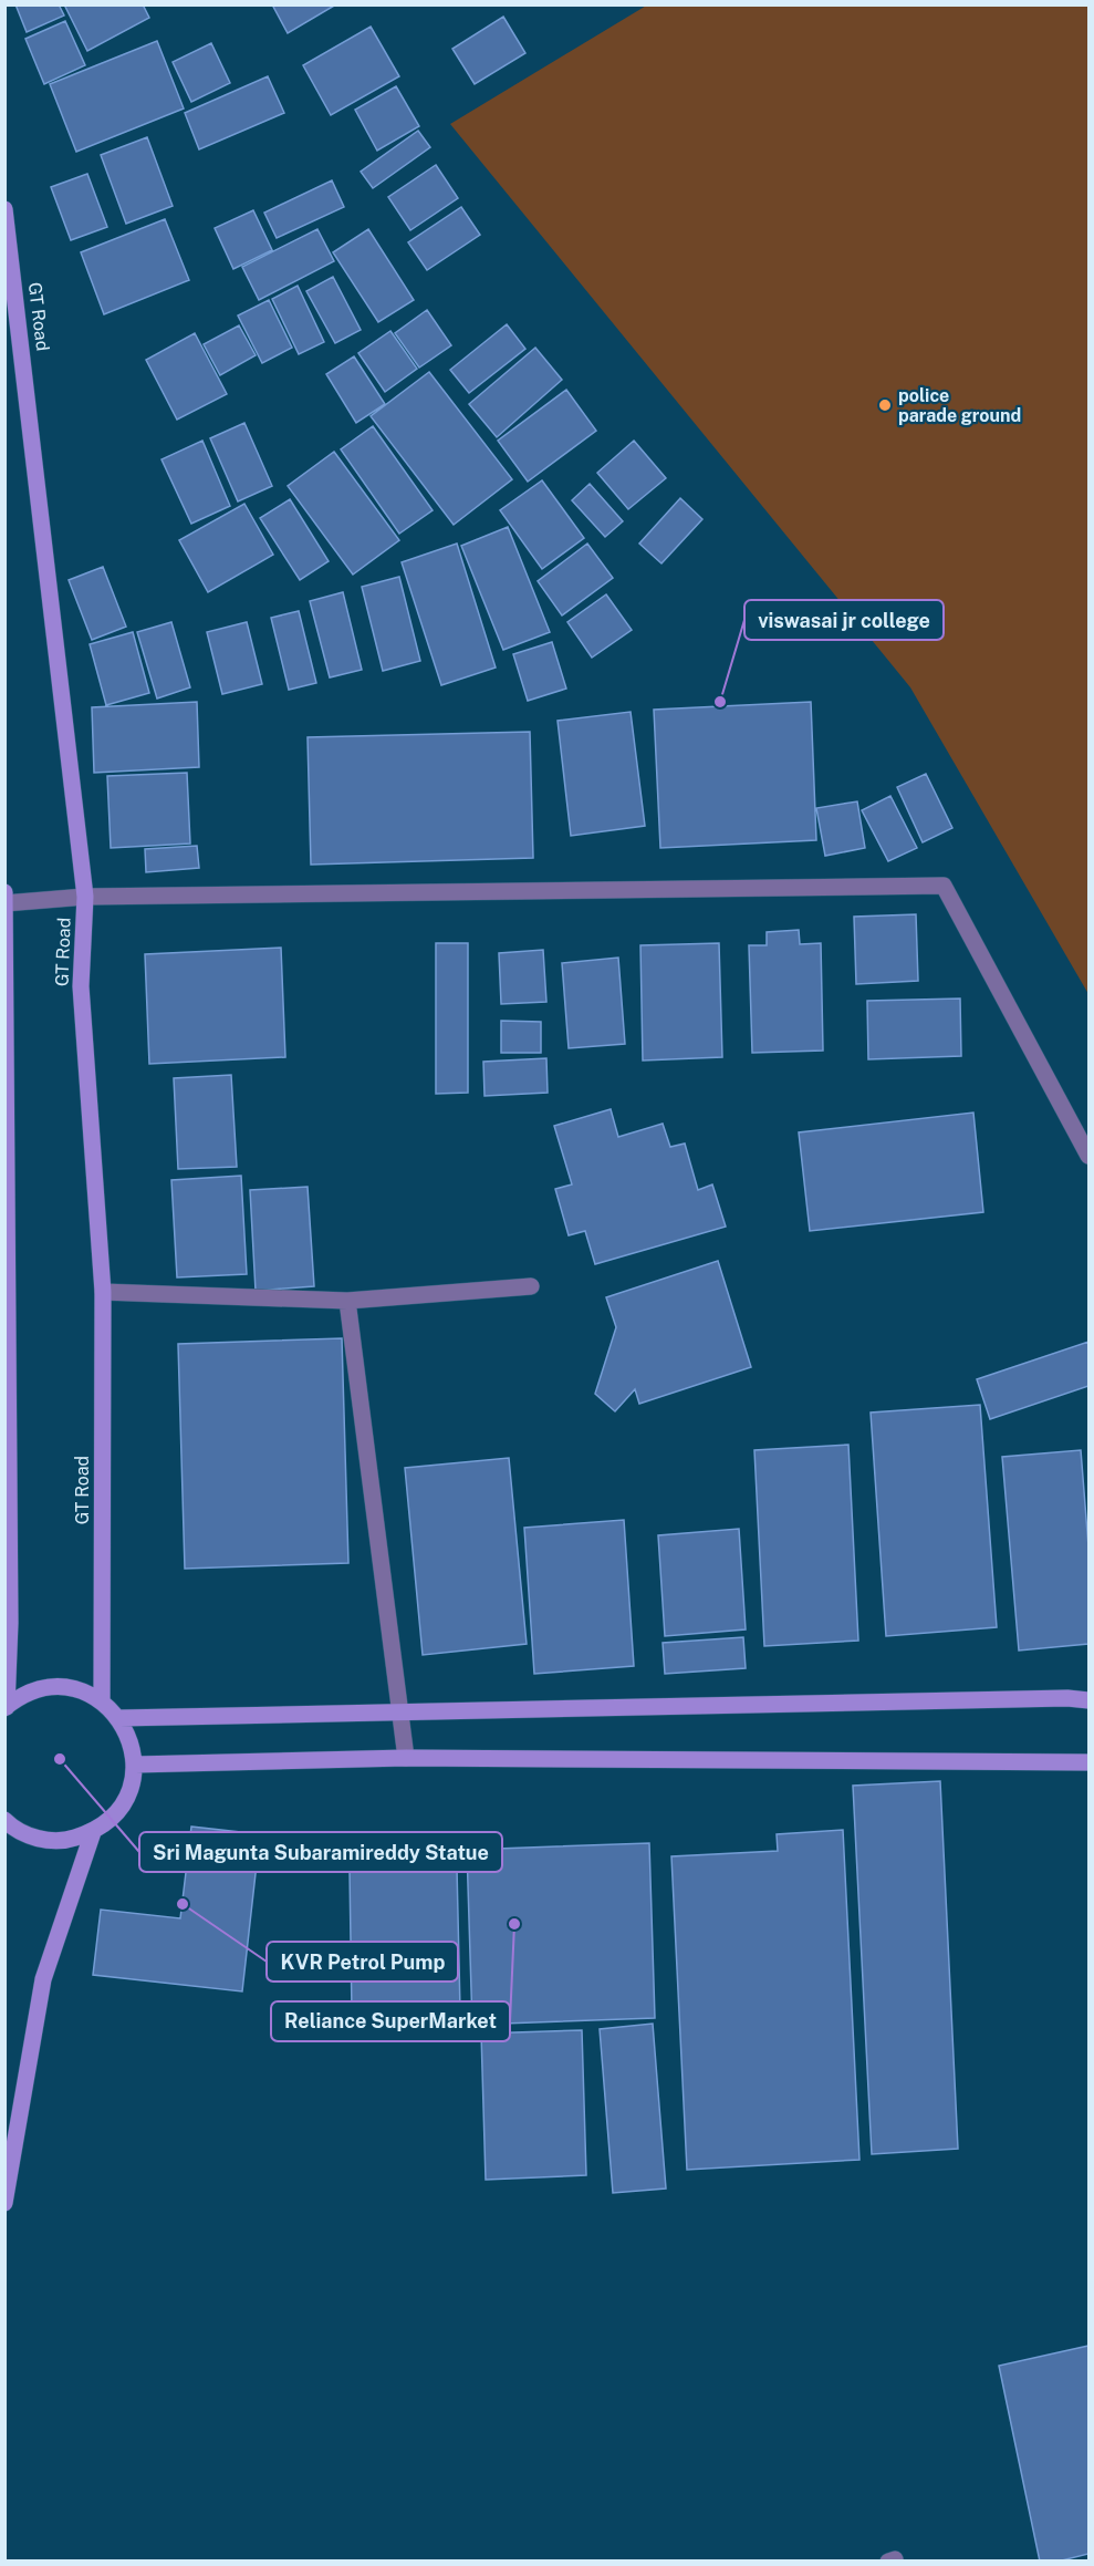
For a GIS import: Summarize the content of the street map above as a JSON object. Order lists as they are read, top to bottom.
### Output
{
  "streets": {
    "main road": ["GT Road"]
  },
  "places": [
    "police parade ground",
    "viswasai jr college",
    "Sri Magunta Subaramireddy Statue",
    "KVR Petrol Pump",
    "Reliance SuperMarket"
  ]
}
